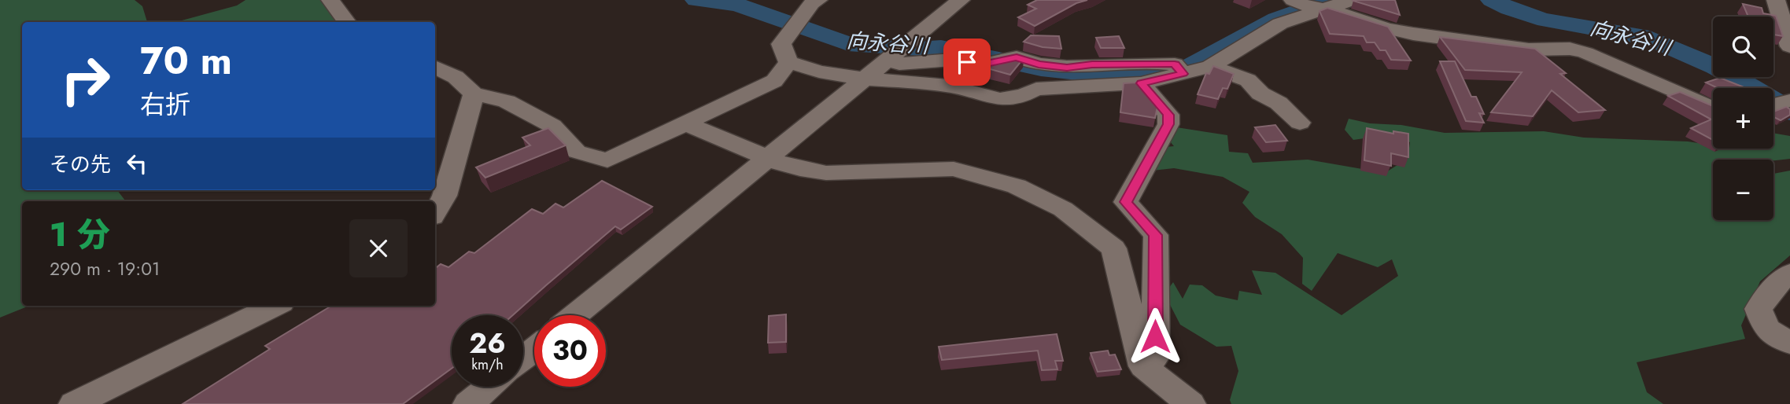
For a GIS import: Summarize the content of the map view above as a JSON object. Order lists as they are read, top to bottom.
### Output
{
  "water": ["向永谷川"],
  "page": {
    "map_buttons": ["+", "−"],
    "turn": ["70 m", "右折"],
    "then": "その先",
    "heading": ["1 分", "290 m · 19:01"],
    "speed": "26 km/h",
    "limit": "30"
  }
}
